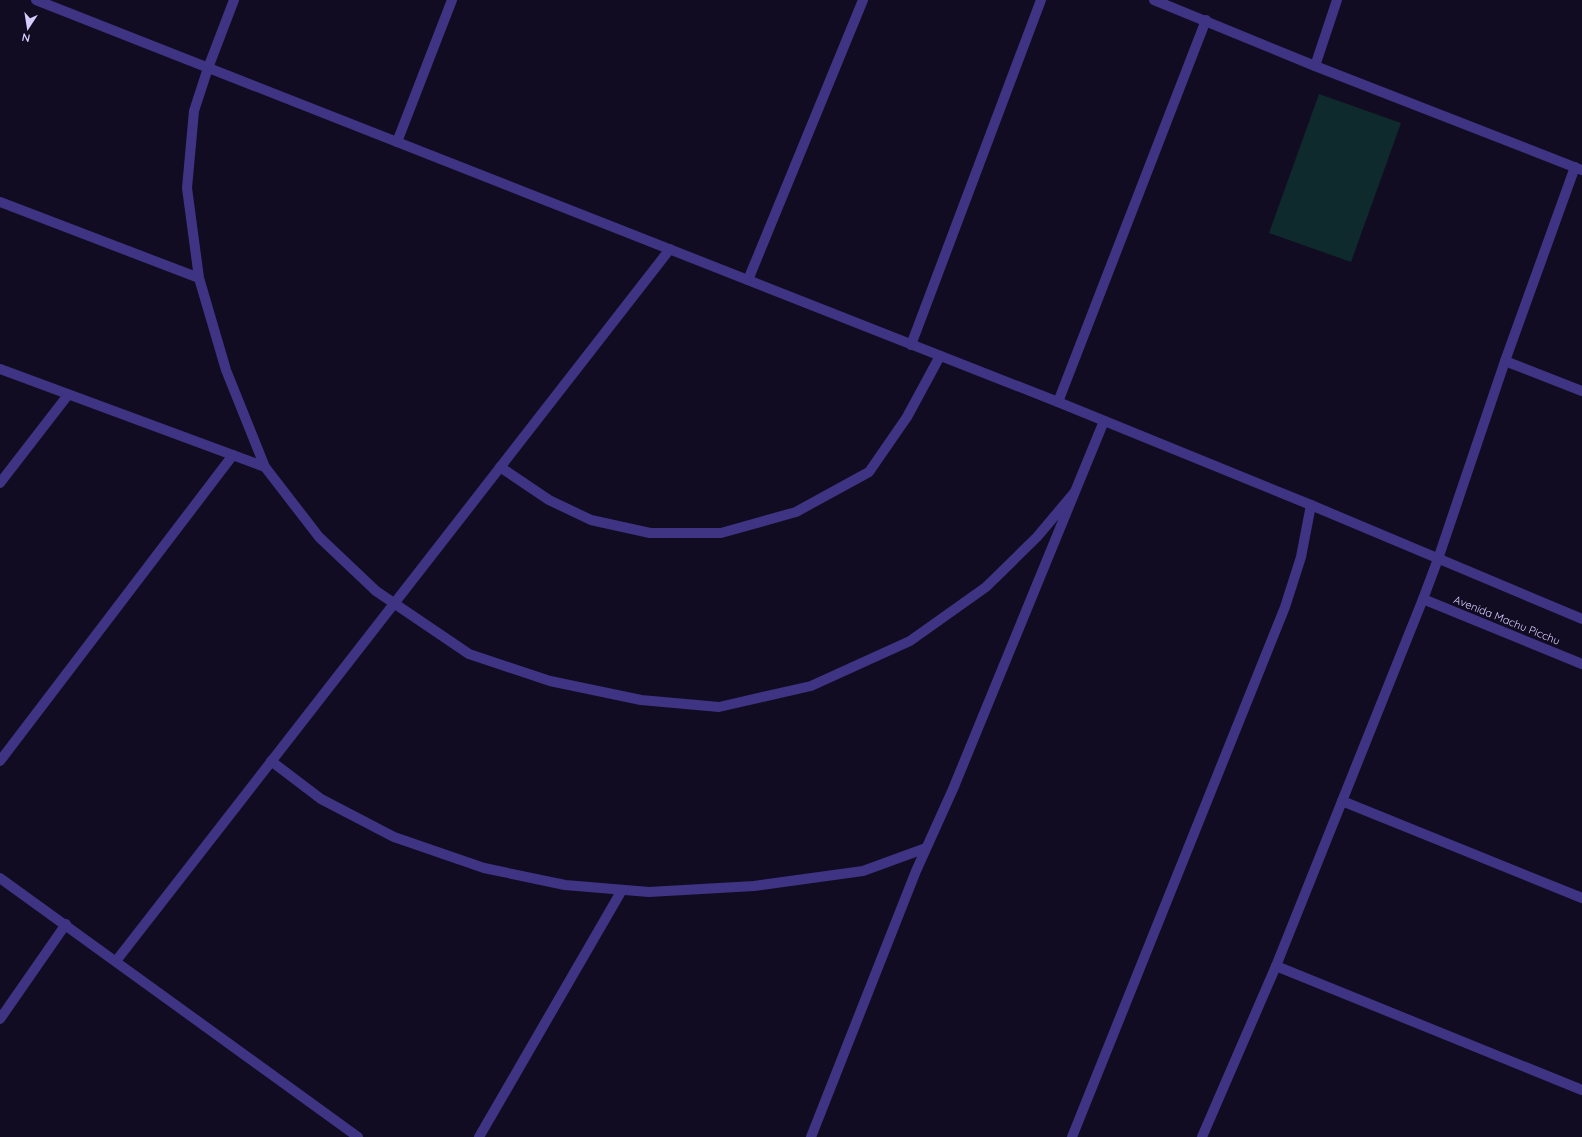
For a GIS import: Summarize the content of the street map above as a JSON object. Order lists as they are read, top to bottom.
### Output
{
  "streets": {
    "street": ["Avenida Machu Picchu"]
  },
  "north": "bottom"
}
